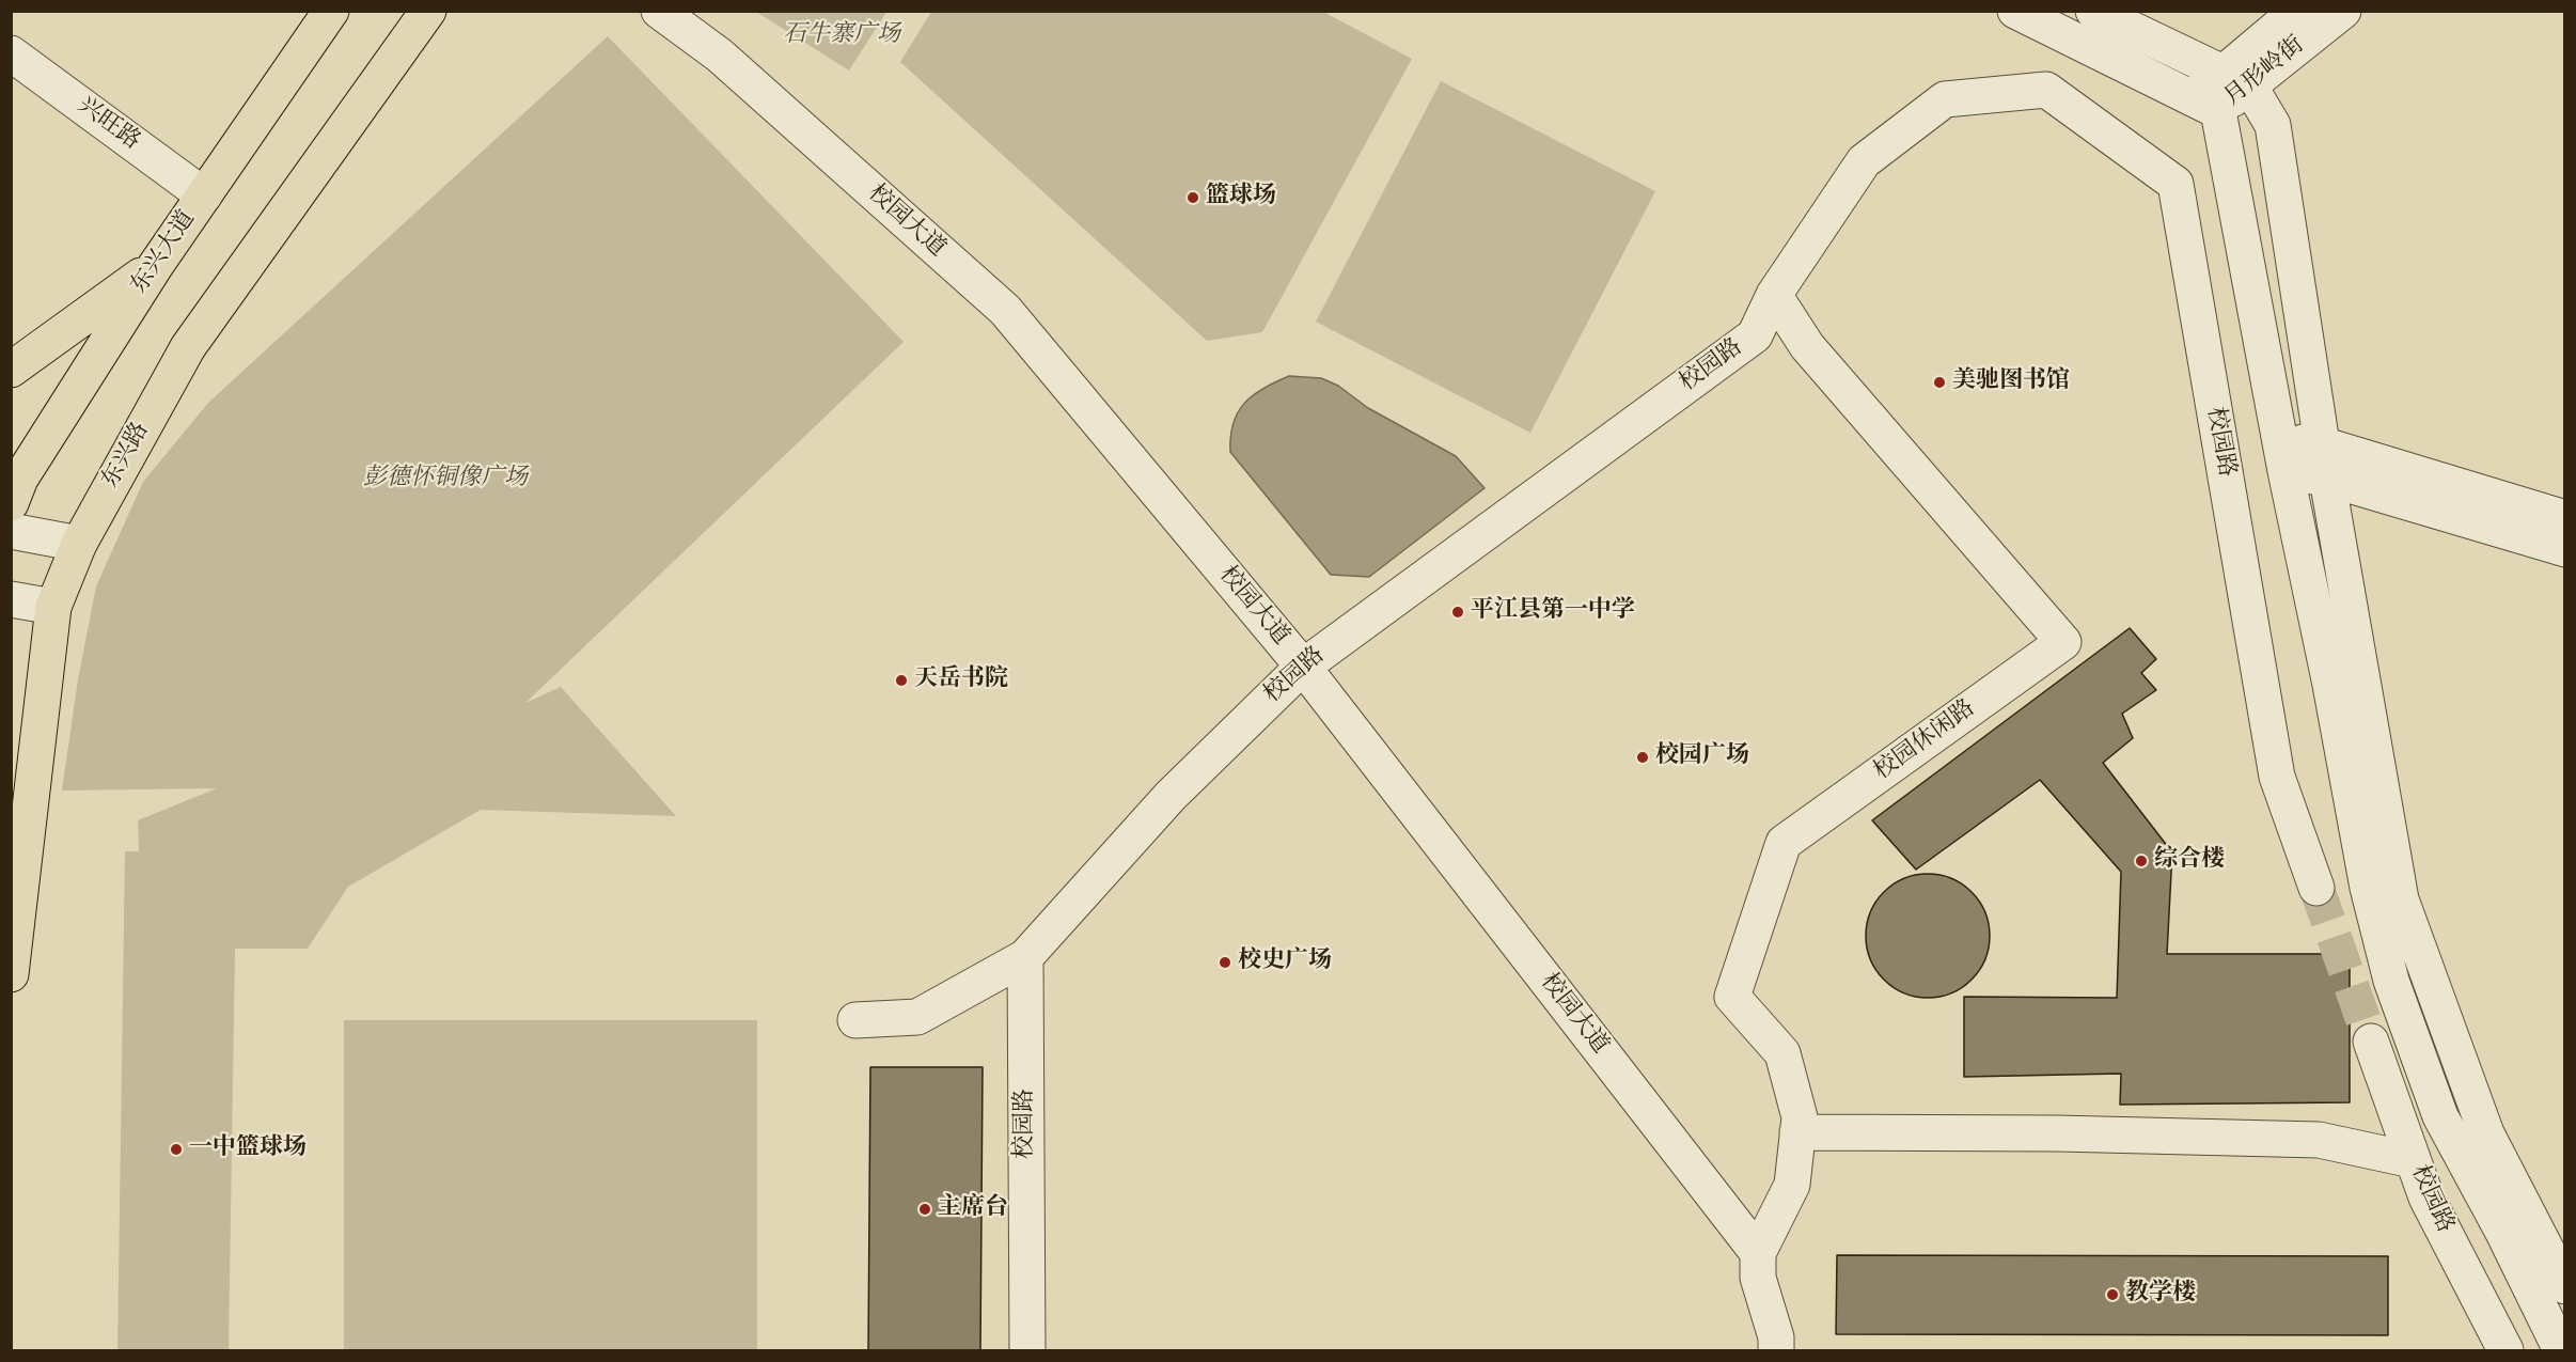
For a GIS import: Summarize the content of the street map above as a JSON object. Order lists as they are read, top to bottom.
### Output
{
  "streets": {
    "main road": ["东兴大道", "东兴路"],
    "street": [
      "月形岭街",
      "兴旺路",
      "校园大道",
      "校园路",
      "校园休闲路"
    ]
  },
  "crossings": [
    ["兴旺路", "东兴大道"],
    ["校园大道", "校园路"],
    ["校园大道", "校园休闲路"],
    ["校园路", "校园休闲路"]
  ],
  "parks": ["石牛寨广场", "彭德怀铜像广场"],
  "places": [
    "篮球场",
    "美驰图书馆",
    "平江县第一中学",
    "天岳书院",
    "校园广场",
    "综合楼",
    "校史广场",
    "一中篮球场",
    "主席台",
    "教学楼"
  ]
}
